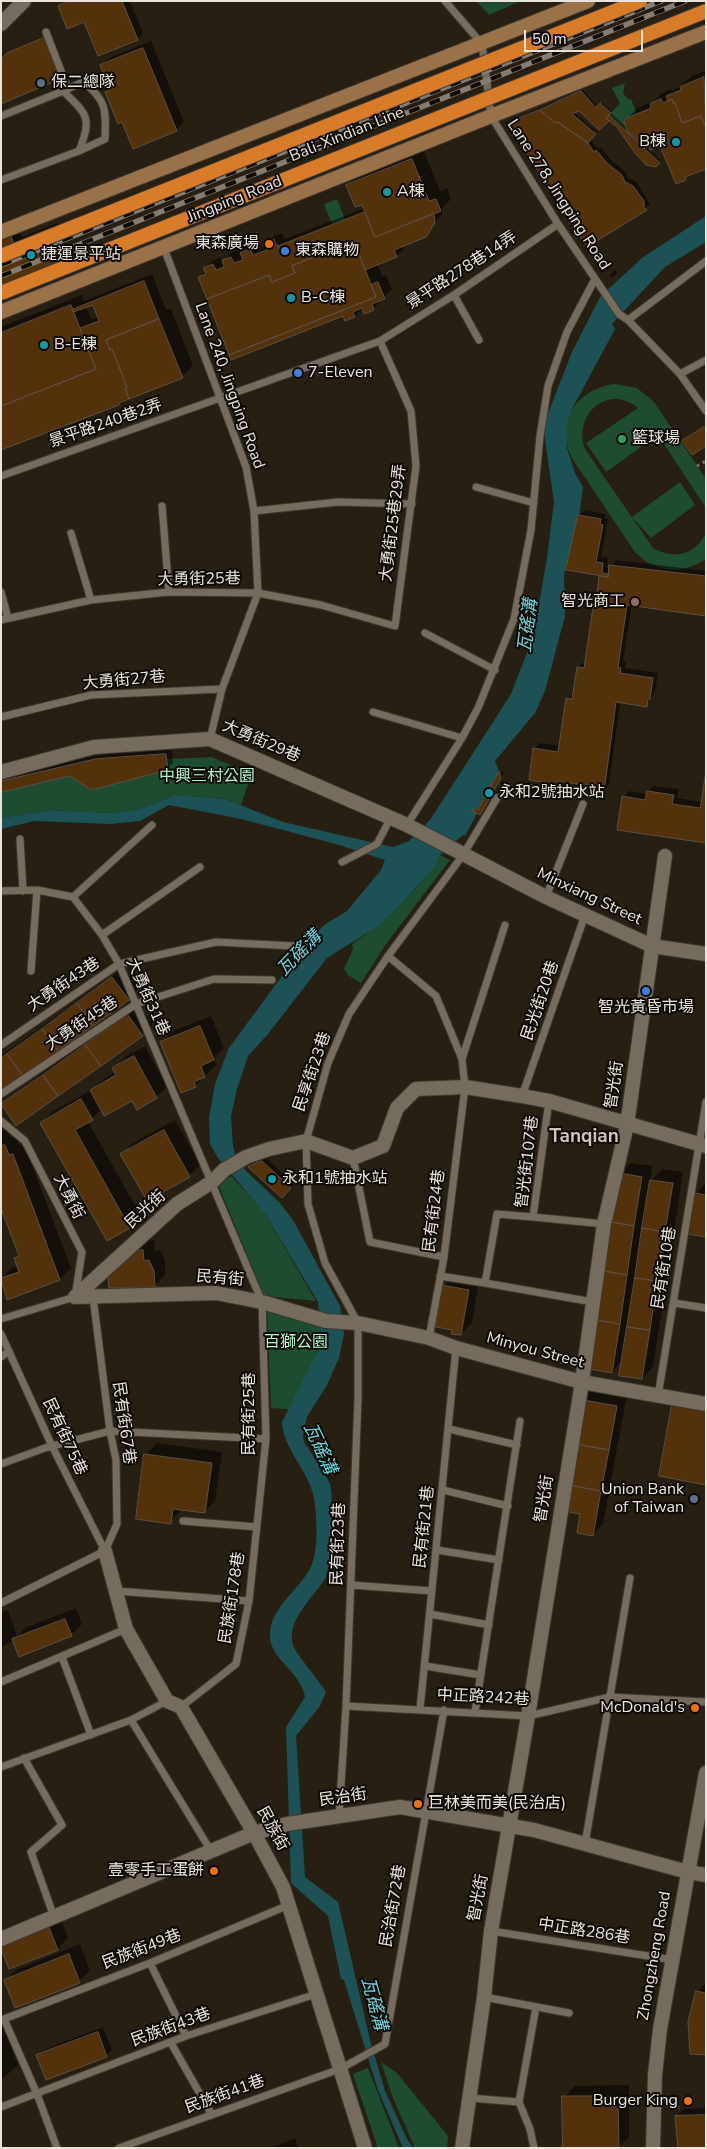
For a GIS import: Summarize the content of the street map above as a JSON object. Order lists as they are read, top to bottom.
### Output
{
  "streets": {
    "highway": ["Bali-Xindian Line"],
    "main road": ["Jingping Road"],
    "street": [
      "大勇街29巷",
      "Minxiang Street",
      "智光街",
      "民光街",
      "民有街",
      "Minyou Street",
      "民治街",
      "民族街",
      "Zhongzheng Road"
    ],
    "lane": [
      "Lane 278, Jingping Road",
      "景平路278巷14弄",
      "Lane 240, Jingping Road",
      "景平路240巷2弄",
      "大勇街25巷29弄",
      "大勇街25巷",
      "大勇街27巷",
      "大勇街43巷",
      "大勇街31巷",
      "民光街20巷",
      "大勇街45巷",
      "民享街23巷",
      "智光街107巷",
      "大勇街",
      "民有街24巷",
      "民有街10巷",
      "民有街25巷",
      "民有街67巷",
      "民有街75巷",
      "民有街21巷",
      "民有街23巷",
      "民族街178巷",
      "中正路242巷",
      "民治街72巷",
      "中正路286巷",
      "民族街49巷",
      "民族街43巷",
      "民族街41巷"
    ]
  },
  "crossings": [
    ["Lane 278, Jingping Road", "Jingping Road"],
    ["Lane 278, Jingping Road", "景平路278巷14弄"],
    ["Jingping Road", "Lane 240, Jingping Road"],
    ["景平路278巷14弄", "Lane 240, Jingping Road"],
    ["景平路278巷14弄", "景平路240巷2弄"],
    ["景平路278巷14弄", "大勇街25巷29弄"],
    ["Lane 240, Jingping Road", "景平路240巷2弄"],
    ["Lane 240, Jingping Road", "大勇街25巷"],
    ["Lane 240, Jingping Road", "大勇街27巷"],
    ["Lane 240, Jingping Road", "大勇街29巷"],
    ["大勇街25巷29弄", "大勇街25巷"],
    ["大勇街29巷", "Minxiang Street"],
    ["大勇街29巷", "民享街23巷"],
    ["Minxiang Street", "民光街20巷"],
    ["Minxiang Street", "民享街23巷"],
    ["Minxiang Street", "智光街"],
    ["大勇街43巷", "大勇街31巷"],
    ["大勇街31巷", "大勇街45巷"],
    ["大勇街31巷", "民光街"],
    ["大勇街31巷", "民有街"],
    ["大勇街31巷", "民有街25巷"],
    ["民享街23巷", "民光街"],
    ["民享街23巷", "民有街"],
    ["民享街23巷", "Minyou Street"],
    ["民享街23巷", "民有街23巷"],
    ["智光街", "智光街107巷"],
    ["智光街", "Minyou Street"],
    ["智光街", "中正路242巷"],
    ["智光街", "民治街"],
    ["智光街", "中正路286巷"],
    ["大勇街", "民光街"],
    ["大勇街", "民有街"],
    ["民光街", "民有街"],
    ["民有街24巷", "Minyou Street"],
    ["民有街10巷", "Minyou Street"],
    ["民有街", "Minyou Street"],
    ["民有街", "民有街25巷"],
    ["民有街", "民有街67巷"],
    ["民有街", "民有街23巷"],
    ["Minyou Street", "民有街21巷"],
    ["Minyou Street", "民有街23巷"],
    ["民有街25巷", "民族街178巷"],
    ["民有街67巷", "民有街75巷"],
    ["民有街21巷", "中正路242巷"],
    ["民有街23巷", "中正路242巷"],
    ["民有街23巷", "民治街"],
    ["民族街178巷", "民族街"],
    ["中正路242巷", "民治街72巷"],
    ["民治街", "民族街"],
    ["民治街", "民治街72巷"],
    ["民治街", "Zhongzheng Road"],
    ["民族街", "民治街72巷"],
    ["民族街", "民族街49巷"],
    ["民族街", "民族街43巷"],
    ["民族街", "民族街41巷"],
    ["民治街72巷", "民族街41巷"],
    ["中正路286巷", "Zhongzheng Road"],
    ["民族街49巷", "民族街43巷"]
  ],
  "districts": ["Tanqian"],
  "water": ["瓦磘溝"],
  "parks": ["中興三村公園", "百獅公園"],
  "places": [
    "保二總隊",
    "B棟",
    "A棟",
    "東森廣場",
    "東森購物",
    "捷運景平站",
    "B-C棟",
    "B-E棟",
    "7-Eleven",
    "籃球場",
    "智光商工",
    "永和2號抽水站",
    "智光黃昏市場",
    "永和1號抽水站",
    "Union Bank of Taiwan",
    "McDonald's",
    "巨林美而美(民治店)",
    "壹零手工蛋餅",
    "Burger King"
  ],
  "scale_bar": "50 m"
}
